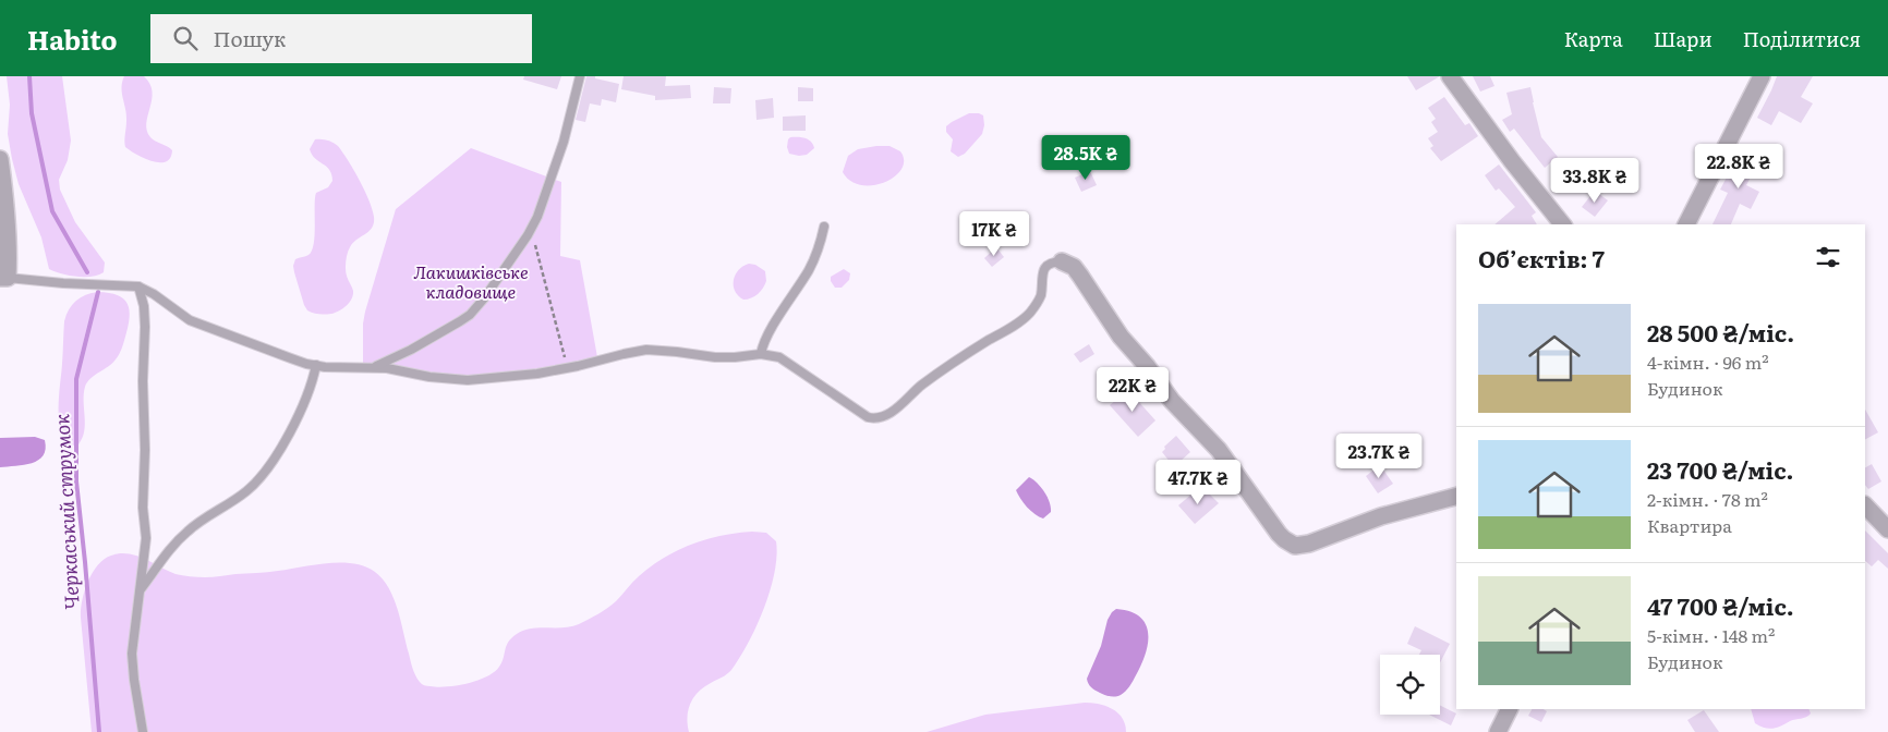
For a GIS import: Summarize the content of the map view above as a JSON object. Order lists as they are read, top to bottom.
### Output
{
  "water": ["Черкаський струмок"],
  "parks": ["Лакишківське кладовище"],
  "page": {
    "header": "Habito",
    "search": "Пошук",
    "nav": ["Карта", "Шари", "Поділитися"],
    "price": [
      "28.5K ₴",
      "22.8K ₴",
      "33.8K ₴",
      "17K ₴",
      "22K ₴",
      "23.7K ₴",
      "47.7K ₴"
    ],
    "heading": "Об’єктів: 7",
    "list": [
      {
        "name": "28 500 ₴/міс.",
        "note": "4-кімн. · 96 m² · Будинок"
      },
      {
        "name": "23 700 ₴/міс.",
        "note": "2-кімн. · 78 m² · Квартира"
      },
      {
        "name": "47 700 ₴/міс.",
        "note": "5-кімн. · 148 m² · Будинок"
      }
    ]
  }
}
